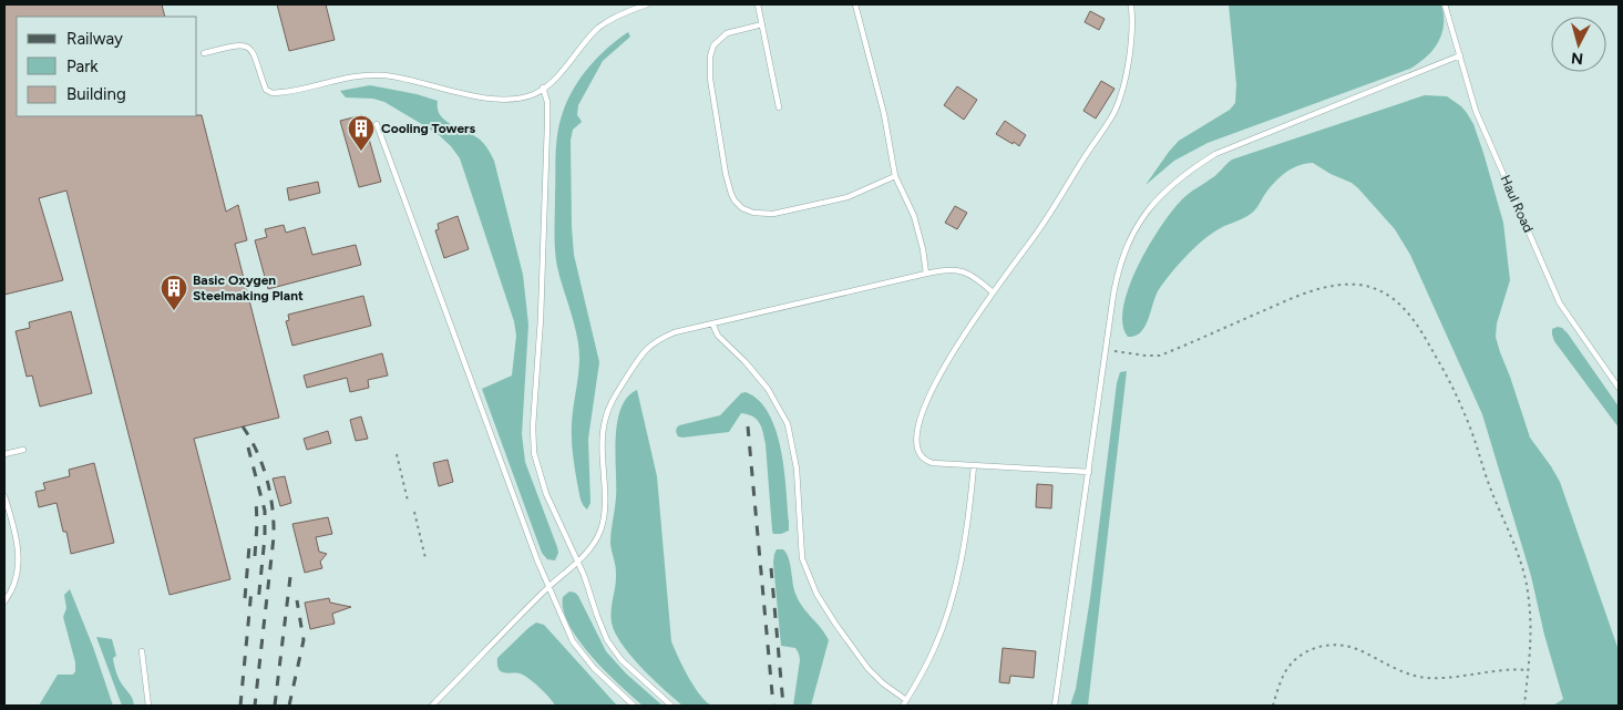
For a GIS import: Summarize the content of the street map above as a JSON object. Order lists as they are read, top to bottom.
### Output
{
  "streets": {
    "lane": ["Haul Road"]
  },
  "places": {
    "building": ["Cooling Towers", "Basic Oxygen Steelmaking Plant"]
  },
  "legend": ["Railway", "Park", "Building"],
  "north": "bottom"
}
